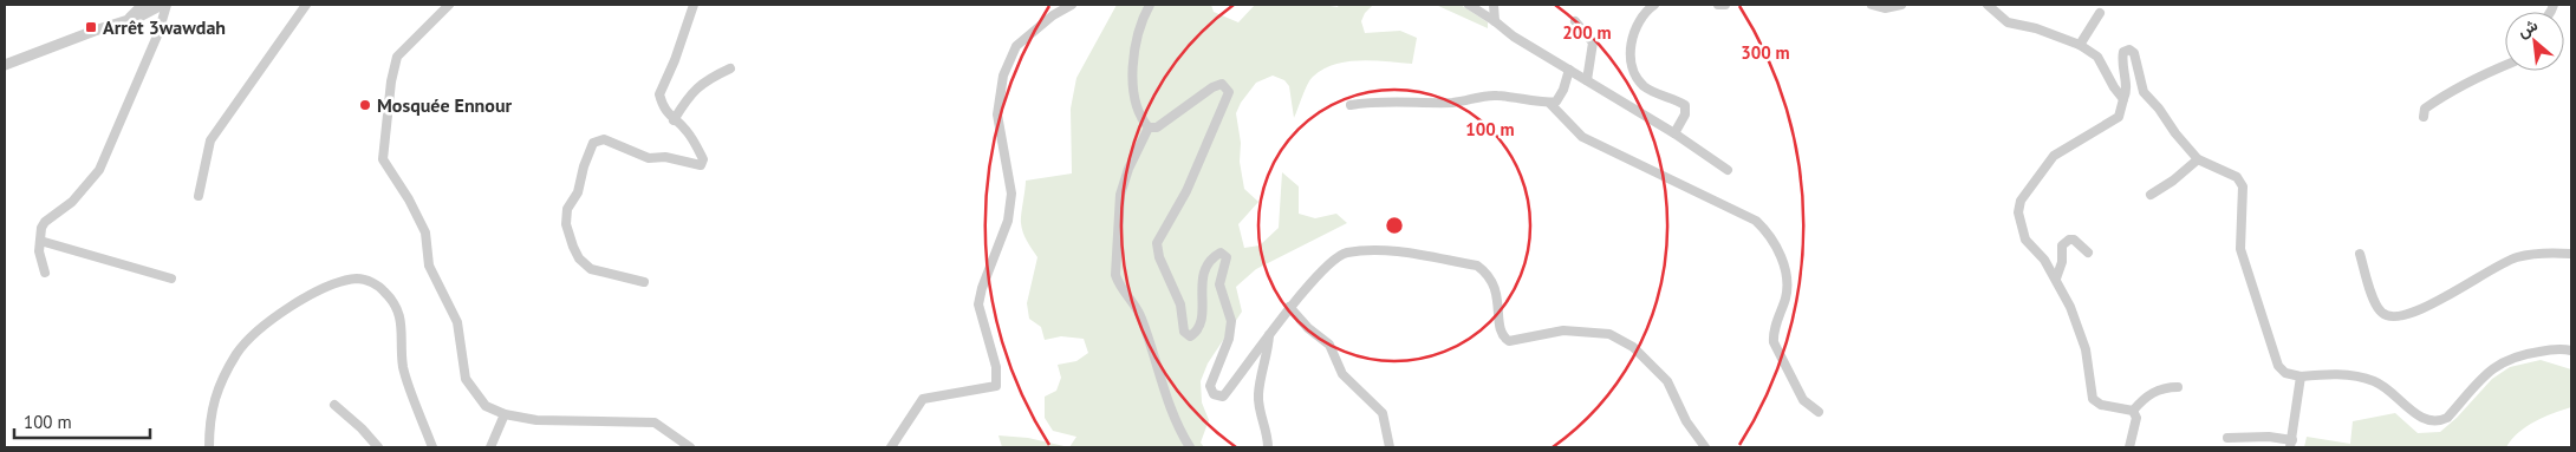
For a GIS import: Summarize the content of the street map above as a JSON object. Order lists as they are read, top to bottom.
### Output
{
  "places": {
    "transit": ["Arrêt 3wawdah"],
    "other": ["Mosquée Ennour"]
  },
  "scale_bar": "100 m",
  "north": "top left",
  "rings": ["200 m", "300 m", "100 m"]
}
